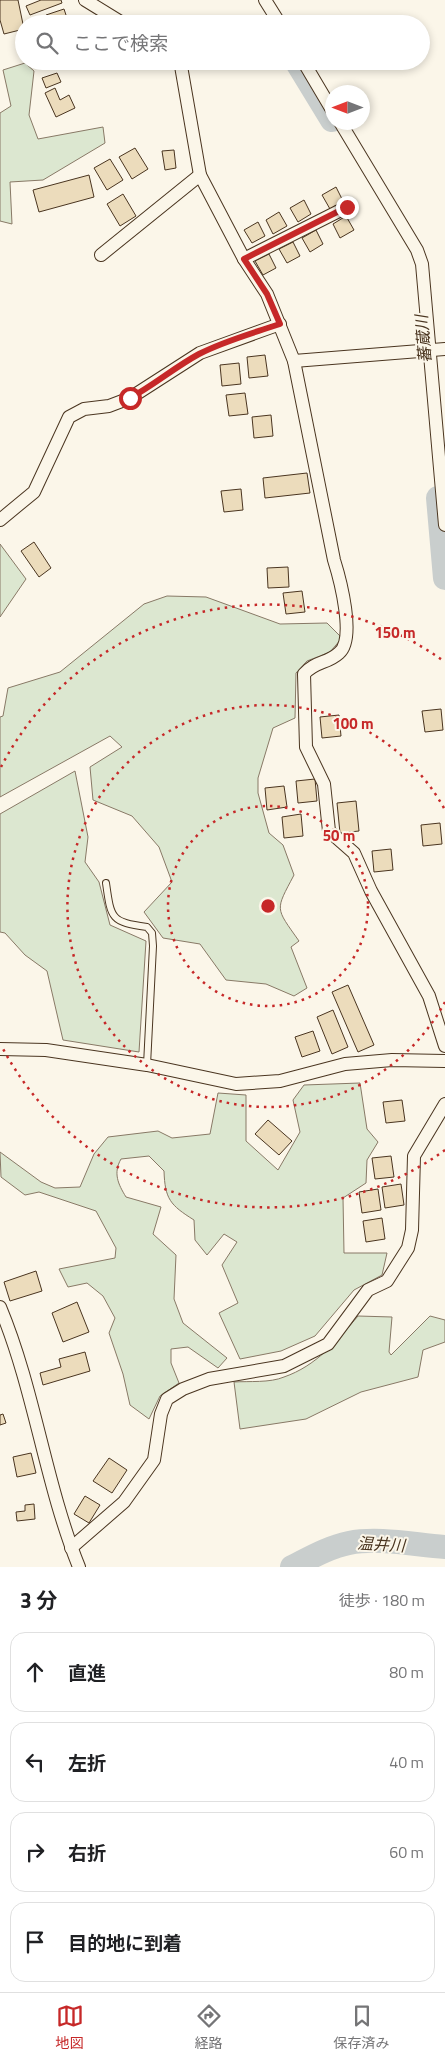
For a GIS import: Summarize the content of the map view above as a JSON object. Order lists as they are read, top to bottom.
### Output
{
  "water": ["蕃蔵川", "温井川"],
  "north": "left",
  "page": {
    "search": "ここで検索",
    "heading": ["3 分", "徒歩 · 180 m"],
    "list": [
      ["直進", "80 m"],
      ["左折", "40 m"],
      ["右折", "60 m"],
      "目的地に到着"
    ],
    "nav": ["地図", "経路", "保存済み"]
  },
  "rings": ["150 m", "100 m", "50 m"]
}
